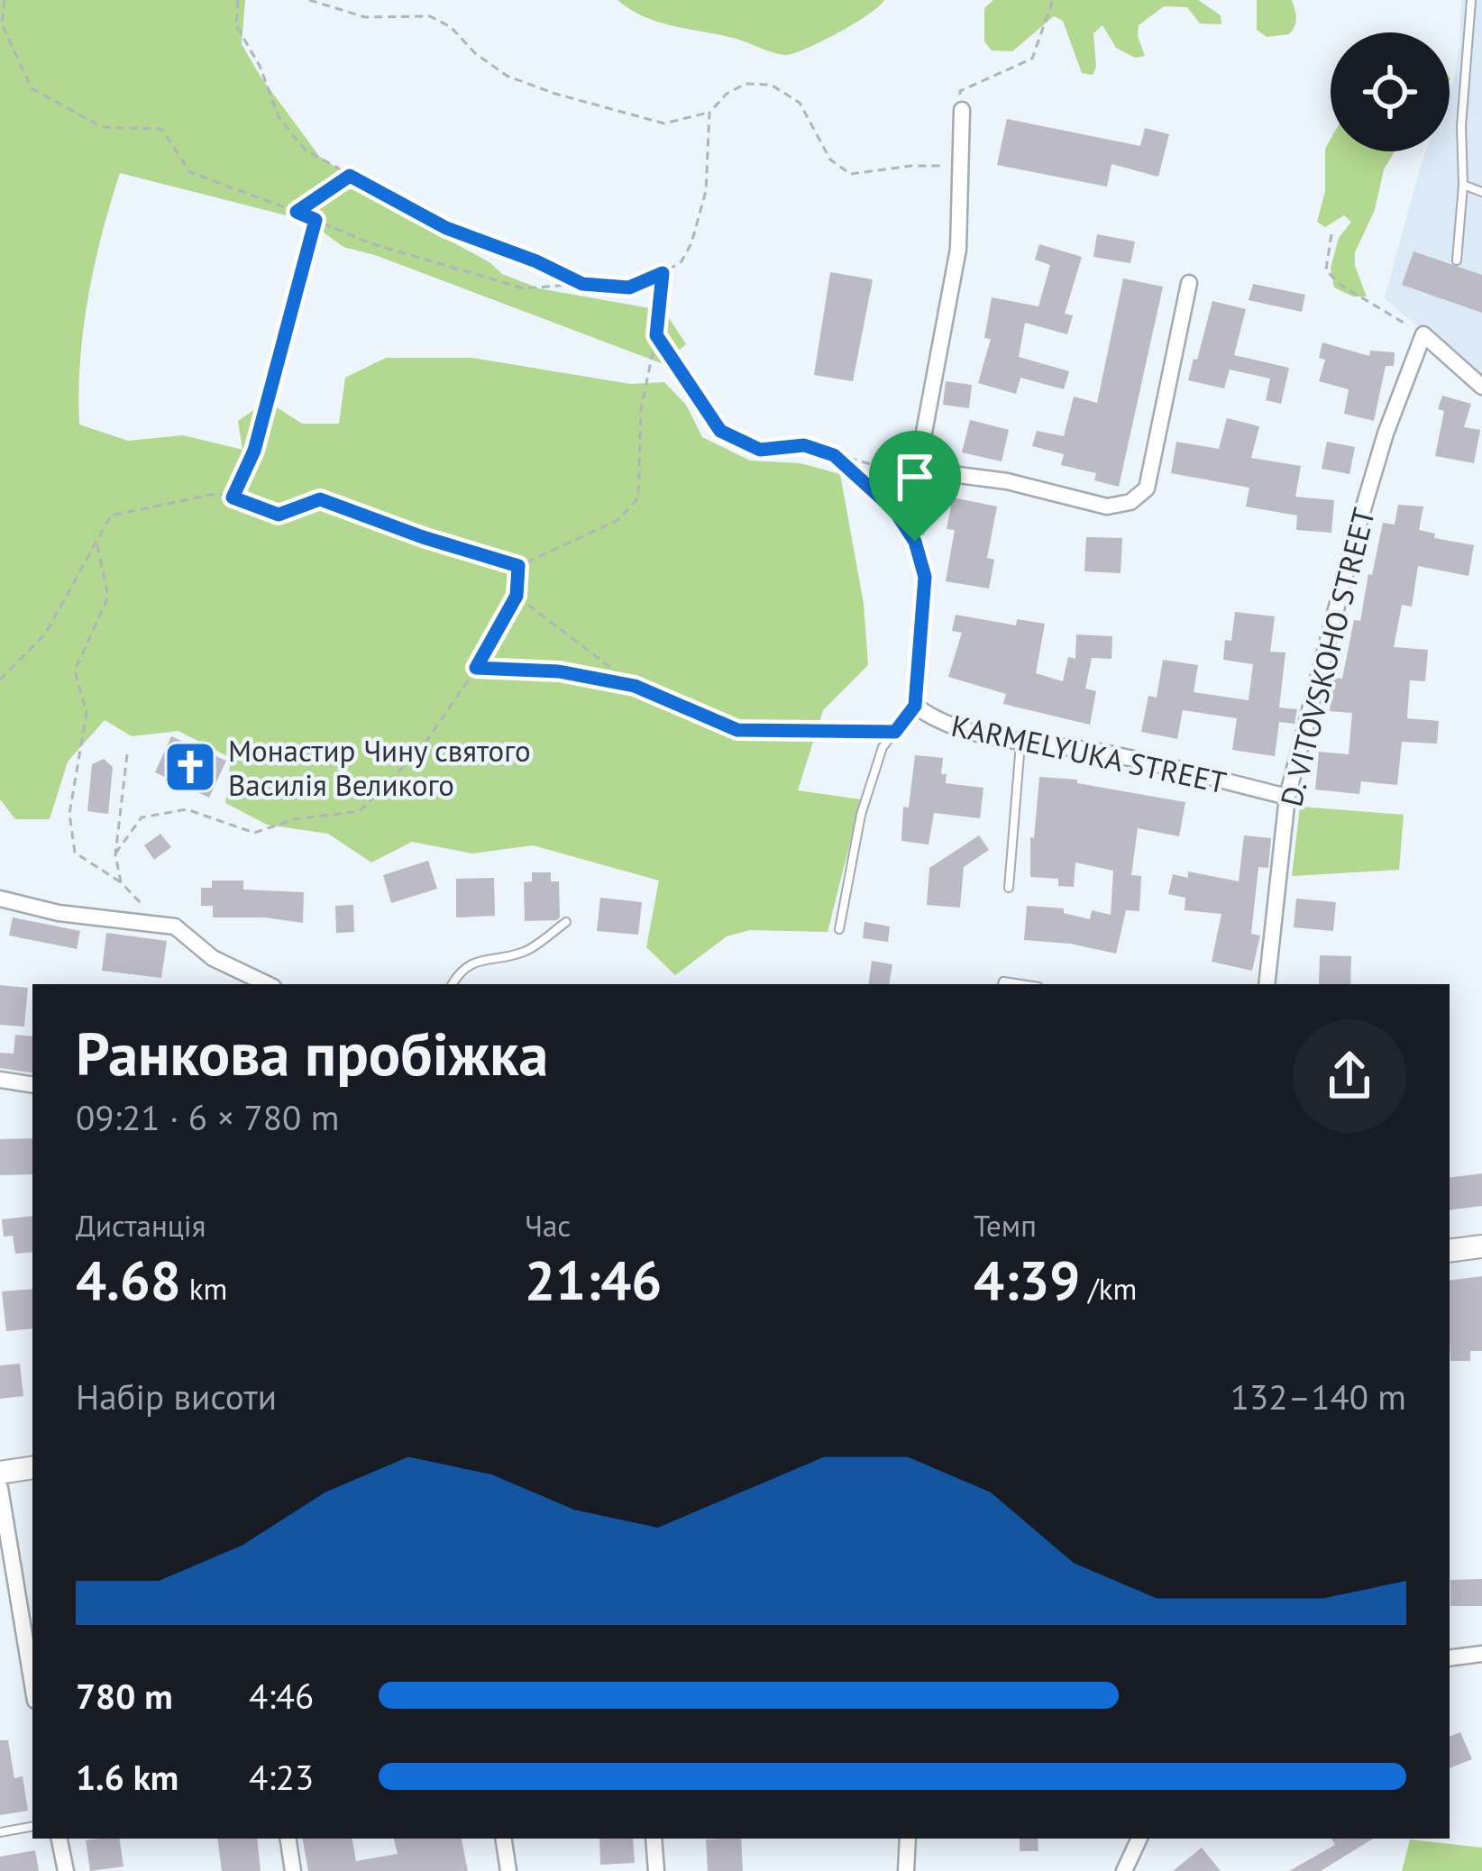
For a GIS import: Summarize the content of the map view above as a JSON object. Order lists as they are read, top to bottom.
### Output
{
  "streets": {
    "street": ["D. VITOVSKOHO STREET", "KARMELYUKA STREET"]
  },
  "crossings": [
    ["D. VITOVSKOHO STREET", "KARMELYUKA STREET"]
  ],
  "places": {
    "church": ["Монастир Чину святого Василія Великого"]
  },
  "page": {
    "heading": ["Ранкова пробіжка", "09:21 · 6 × 780 m"],
    "stats": [
      ["Дистанція", "4.68 km"],
      ["Час", "21:46"],
      ["Темп", "4:39 /km"]
    ],
    "chart": ["Набір висоти", "132–140 m"],
    "list": [
      {
        "name": "780 m",
        "note": "4:46"
      },
      {
        "name": "1.6 km",
        "note": "4:23"
      }
    ]
  }
}
